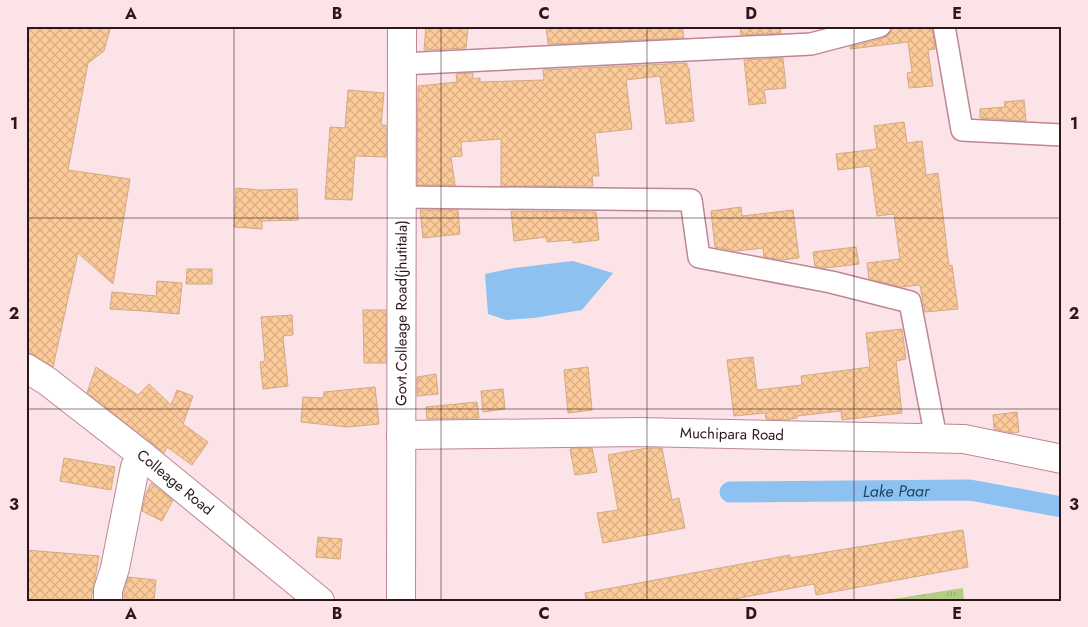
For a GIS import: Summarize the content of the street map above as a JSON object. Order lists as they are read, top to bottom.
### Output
{
  "streets": {
    "street": ["Govt.Colleage Road(jhutitala)", "Muchipara Road", "Colleage Road"]
  },
  "crossings": [
    ["Govt.Colleage Road(jhutitala)", "Muchipara Road"]
  ],
  "water": ["Lake Paar"],
  "grid": {
    "columns": [
      "A",
      "B",
      "C",
      "D",
      "E"
    ],
    "rows": ["1", "2", "3"]
  }
}
